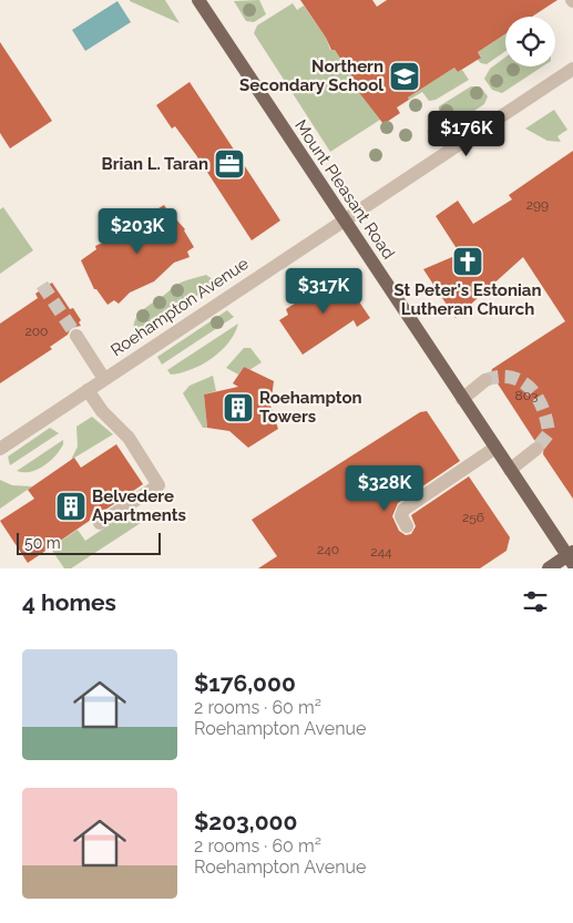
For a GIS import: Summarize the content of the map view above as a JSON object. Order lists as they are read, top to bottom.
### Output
{
  "streets": {
    "main road": ["Mount Pleasant Road"],
    "street": ["Roehampton Avenue"]
  },
  "crossings": [
    ["Mount Pleasant Road", "Roehampton Avenue"]
  ],
  "places": {
    "school or university": ["Northern Secondary School"],
    "office": ["Brian L. Taran"],
    "church": ["St Peter's Estonian Lutheran Church"],
    "building": ["Roehampton Towers", "Belvedere Apartments"]
  },
  "house_numbers": [
    "299",
    "200",
    "803",
    "256",
    "240",
    "244"
  ],
  "scale_bar": "50 m",
  "page": {
    "price": [
      "$176K",
      "$203K",
      "$317K",
      "$328K"
    ],
    "scale": "50 m",
    "heading": "4 homes",
    "list": [
      {
        "name": "$176,000",
        "note": "2 rooms · 60 m² · Roehampton Avenue"
      },
      {
        "name": "$203,000",
        "note": "2 rooms · 60 m² · Roehampton Avenue"
      }
    ]
  }
}
